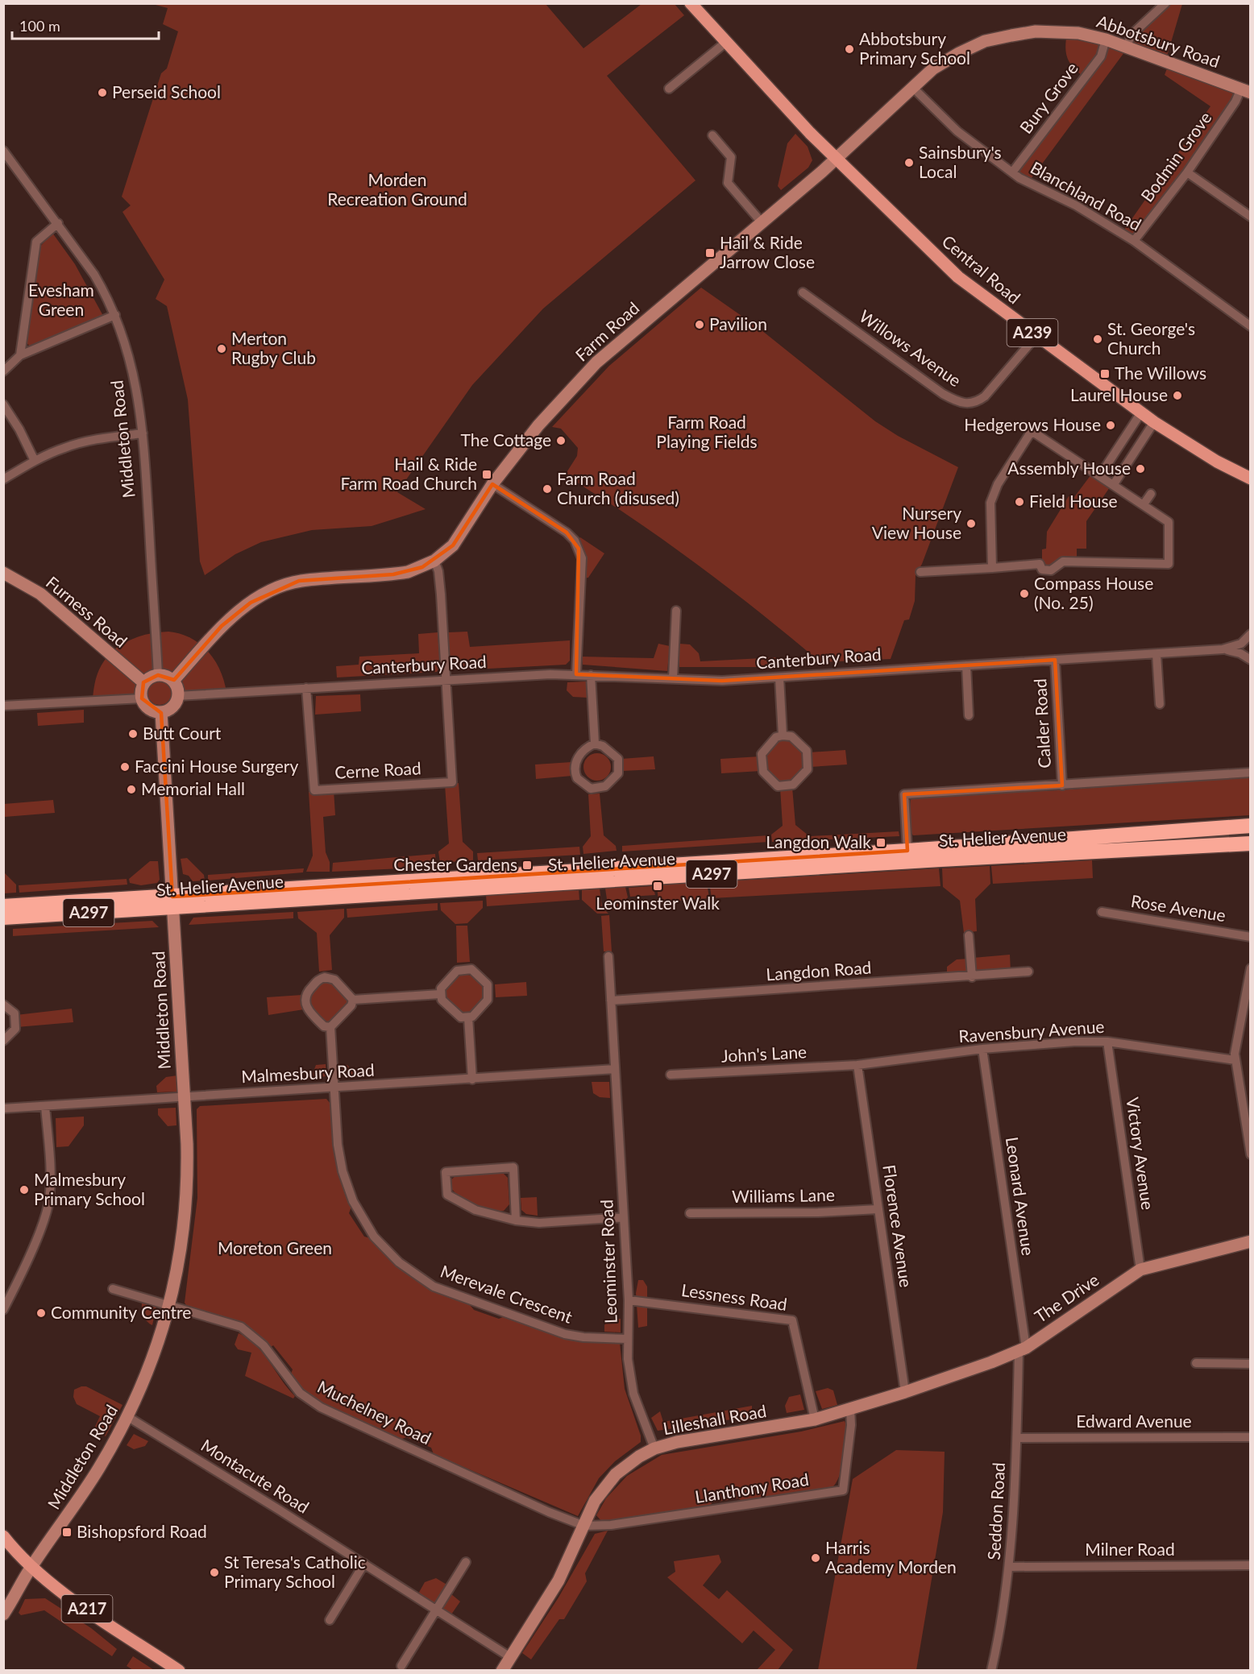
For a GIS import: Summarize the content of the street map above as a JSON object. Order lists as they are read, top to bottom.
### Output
{
  "streets": {
    "highway": ["St. Helier Avenue", "A297"],
    "main road": ["Central Road", "A239", "A217"],
    "street": [
      "Abbotsbury Road",
      "Bury Grove",
      "Bodmin Grove",
      "Blanchland Road",
      "Farm Road",
      "Willows Avenue",
      "Middleton Road",
      "Furness Road",
      "Canterbury Road",
      "Calder Road",
      "Cerne Road",
      "Rose Avenue",
      "Langdon Road",
      "Ravensbury Avenue",
      "John's Lane",
      "Malmesbury Road",
      "Victory Avenue",
      "Williams Lane",
      "Leonard Avenue",
      "Florence Avenue",
      "Leominster Road",
      "Merevale Crescent",
      "Lessness Road",
      "The Drive",
      "Muchelney Road",
      "Lilleshall Road",
      "Edward Avenue",
      "Montacute Road",
      "Llanthony Road",
      "Seddon Road",
      "Milner Road"
    ]
  },
  "crossings": [
    ["Abbotsbury Road", "Bury Grove"],
    ["Abbotsbury Road", "Bodmin Grove"],
    ["Abbotsbury Road", "Blanchland Road"],
    ["Abbotsbury Road", "Central Road"],
    ["Abbotsbury Road", "Farm Road"],
    ["Bury Grove", "Blanchland Road"],
    ["Bodmin Grove", "Blanchland Road"],
    ["Central Road", "Farm Road"],
    ["Central Road", "Willows Avenue"],
    ["Farm Road", "Middleton Road"],
    ["Farm Road", "Furness Road"],
    ["Farm Road", "Canterbury Road"],
    ["Middleton Road", "Furness Road"],
    ["Middleton Road", "Canterbury Road"],
    ["Middleton Road", "St. Helier Avenue"],
    ["Middleton Road", "Malmesbury Road"],
    ["Middleton Road", "Muchelney Road"],
    ["Middleton Road", "Montacute Road"],
    ["Middleton Road", "A217"],
    ["Furness Road", "Canterbury Road"],
    ["Canterbury Road", "Calder Road"],
    ["Canterbury Road", "Cerne Road"],
    ["Ravensbury Avenue", "John's Lane"],
    ["Ravensbury Avenue", "Victory Avenue"],
    ["Ravensbury Avenue", "Leonard Avenue"],
    ["Ravensbury Avenue", "Florence Avenue"],
    ["John's Lane", "Florence Avenue"],
    ["Malmesbury Road", "Leominster Road"],
    ["Malmesbury Road", "Merevale Crescent"],
    ["Victory Avenue", "The Drive"],
    ["Williams Lane", "Florence Avenue"],
    ["Leonard Avenue", "The Drive"],
    ["Leonard Avenue", "Seddon Road"],
    ["Florence Avenue", "The Drive"],
    ["Florence Avenue", "Lilleshall Road"],
    ["Leominster Road", "Merevale Crescent"],
    ["Leominster Road", "Lessness Road"],
    ["Leominster Road", "Lilleshall Road"],
    ["Lessness Road", "Lilleshall Road"],
    ["The Drive", "Lilleshall Road"],
    ["The Drive", "Seddon Road"],
    ["Muchelney Road", "Lilleshall Road"],
    ["Muchelney Road", "Llanthony Road"],
    ["Lilleshall Road", "Montacute Road"],
    ["Lilleshall Road", "Llanthony Road"],
    ["Edward Avenue", "Seddon Road"],
    ["Seddon Road", "Milner Road"]
  ],
  "parks": [
    "Morden Recreation Ground",
    "Evesham Green",
    "Farm Road Playing Fields",
    "Moreton Green"
  ],
  "places": {
    "other": [
      "Abbotsbury Primary School",
      "Perseid School",
      "Sainsbury's Local",
      "Pavilion",
      "St. George's Church",
      "Merton Rugby Club",
      "Laurel House",
      "Hedgerows House",
      "The Cottage",
      "Assembly House",
      "Farm Road Church (disused)",
      "Field House",
      "Nursery View House",
      "Compass House (No. 25)",
      "Butt Court",
      "Faccini House Surgery",
      "Memorial Hall",
      "Malmesbury Primary School",
      "Community Centre",
      "Harris Academy Morden",
      "St Teresa's Catholic Primary School"
    ],
    "transit": [
      "Hail & Ride Jarrow Close",
      "The Willows",
      "Hail & Ride Farm Road Church",
      "Langdon Walk",
      "Chester Gardens",
      "Leominster Walk",
      "Bishopsford Road"
    ]
  },
  "scale_bar": "100 m"
}
